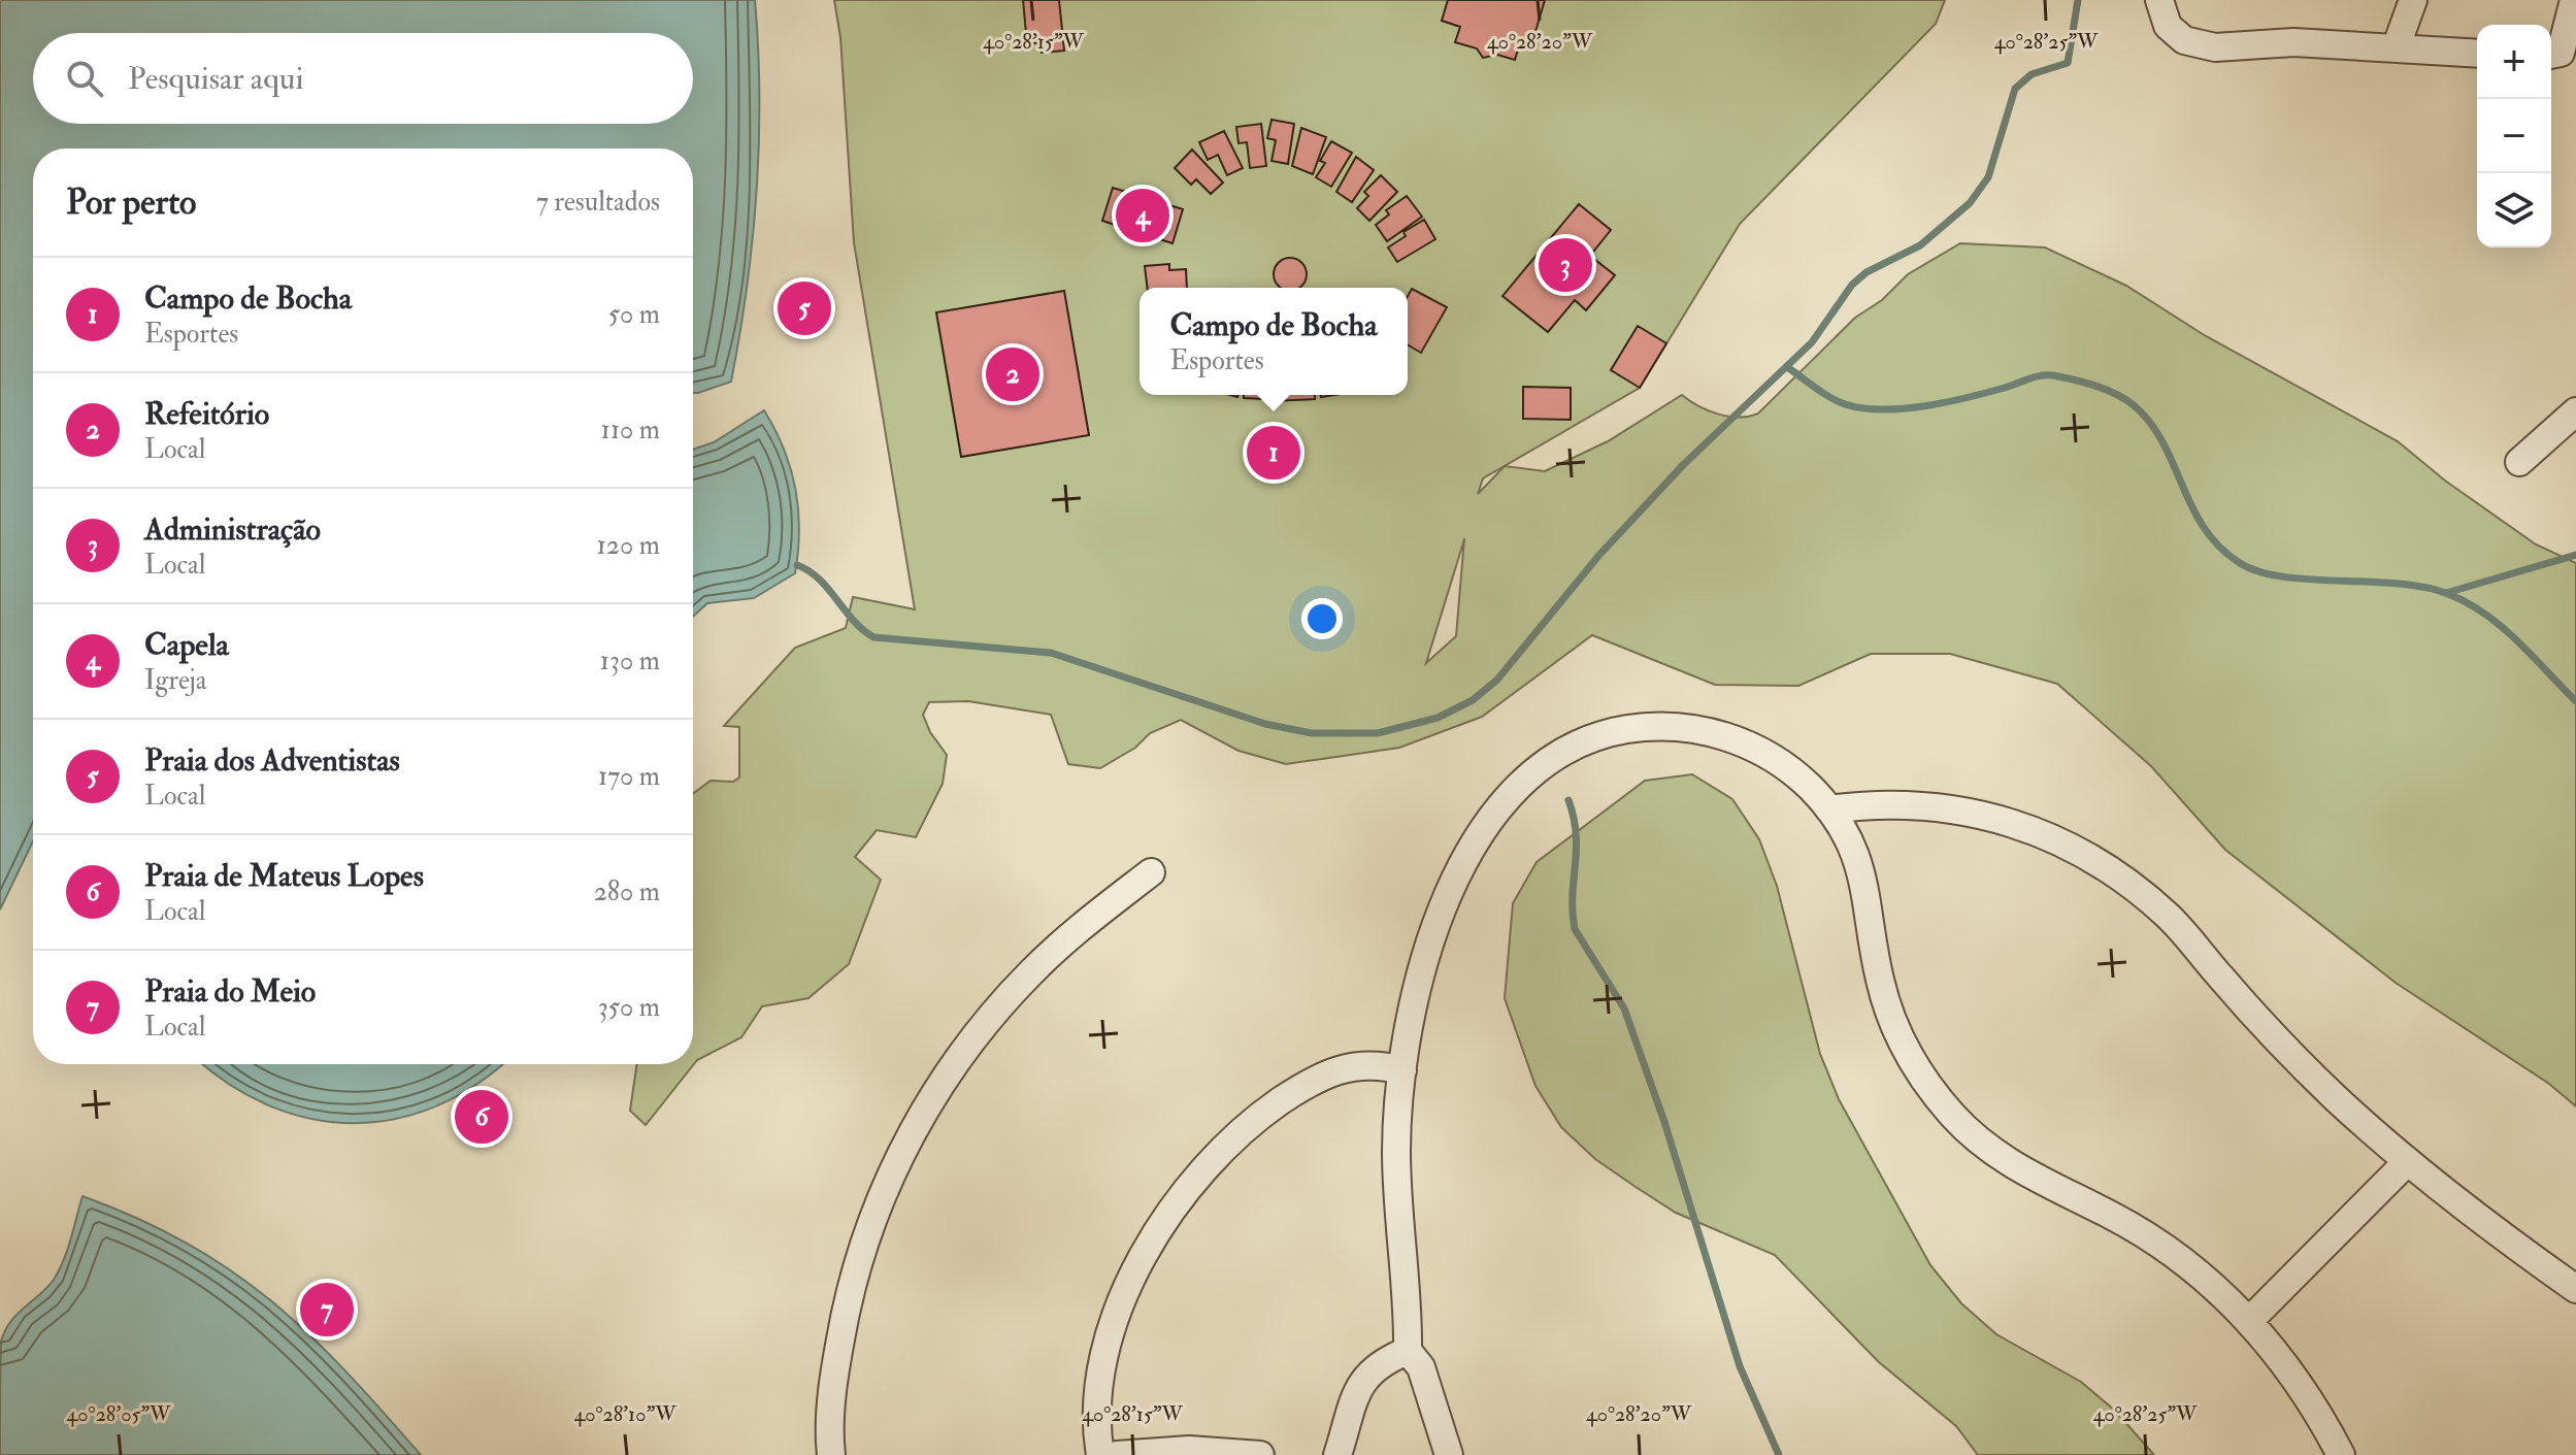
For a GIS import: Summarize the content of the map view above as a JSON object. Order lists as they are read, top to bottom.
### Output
{
  "page": {
    "map_buttons": ["+", "−"],
    "search": "Pesquisar aqui",
    "heading": ["Por perto", "7 resultados"],
    "pins": [
      "4",
      "3",
      "5",
      "2",
      "1",
      "6",
      "7"
    ],
    "list": [
      {
        "mark": "1",
        "name": "Campo de Bocha",
        "note": "Esportes",
        "value": "50 m"
      },
      {
        "mark": "2",
        "name": "Refeitório",
        "note": "Local",
        "value": "110 m"
      },
      {
        "mark": "3",
        "name": "Administração",
        "note": "Local",
        "value": "120 m"
      },
      {
        "mark": "4",
        "name": "Capela",
        "note": "Igreja",
        "value": "130 m"
      },
      {
        "mark": "5",
        "name": "Praia dos Adventistas",
        "note": "Local",
        "value": "170 m"
      },
      {
        "mark": "6",
        "name": "Praia de Mateus Lopes",
        "note": "Local",
        "value": "280 m"
      },
      {
        "mark": "7",
        "name": "Praia do Meio",
        "note": "Local",
        "value": "350 m"
      }
    ],
    "popup": ["Campo de Bocha", "Esportes"]
  },
  "coordinates": [
    "40°28'15\"W",
    "40°28'20\"W",
    "40°28'25\"W",
    "40°28'05\"W",
    "40°28'10\"W"
  ]
}
